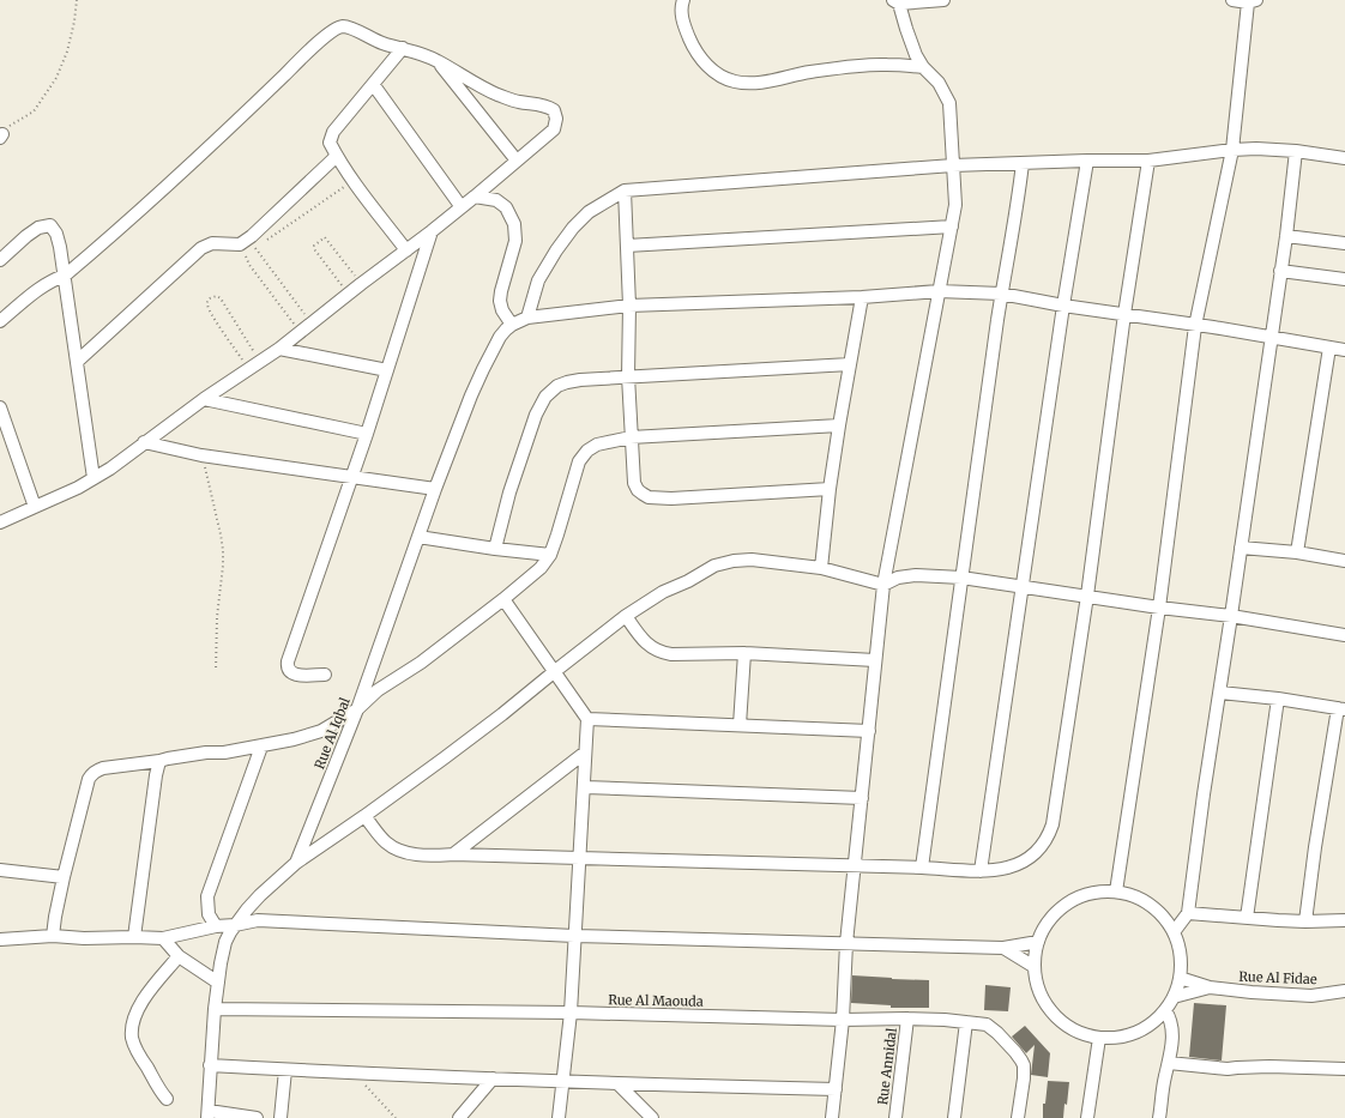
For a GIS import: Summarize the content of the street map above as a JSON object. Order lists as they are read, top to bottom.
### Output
{
  "streets": {
    "street": [
      "Rue Al Iqbal",
      "Rue Al Fidae",
      "Rue Al Maouda",
      "Rue Annidal"
    ]
  },
  "crossings": [
    ["Rue Al Iqbal", "Rue Al Maouda"],
    ["Rue Al Maouda", "Rue Annidal"]
  ]
}
